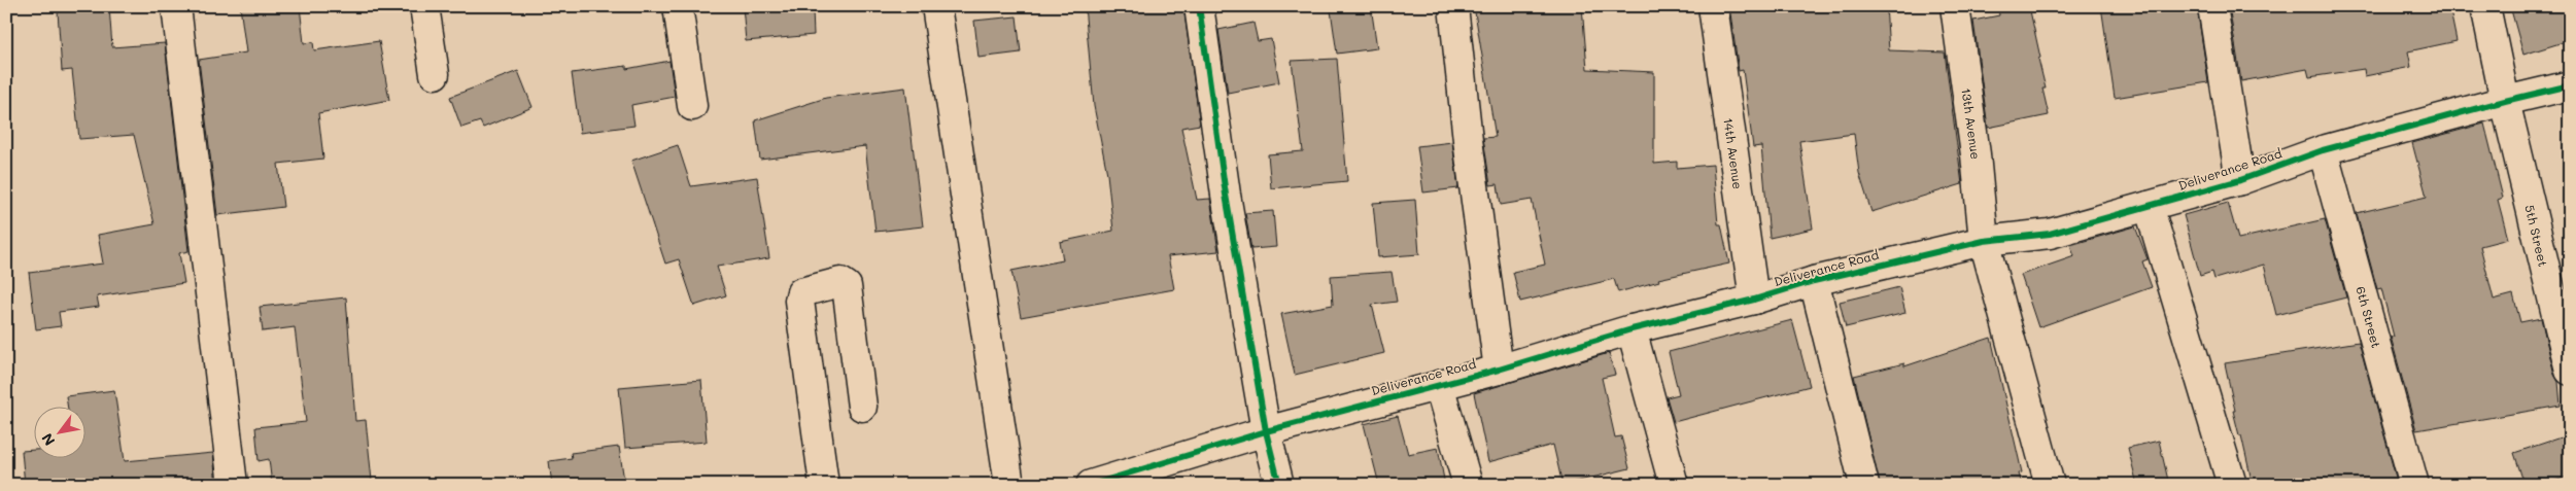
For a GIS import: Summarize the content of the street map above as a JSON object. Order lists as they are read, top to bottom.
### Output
{
  "streets": {
    "street": [
      "13th Avenue",
      "14th Avenue",
      "Deliverance Road",
      "5th Street",
      "6th Street"
    ]
  },
  "crossings": [
    ["13th Avenue", "Deliverance Road"],
    ["14th Avenue", "Deliverance Road"],
    ["Deliverance Road", "5th Street"],
    ["Deliverance Road", "6th Street"]
  ],
  "north": "bottom left"
}
